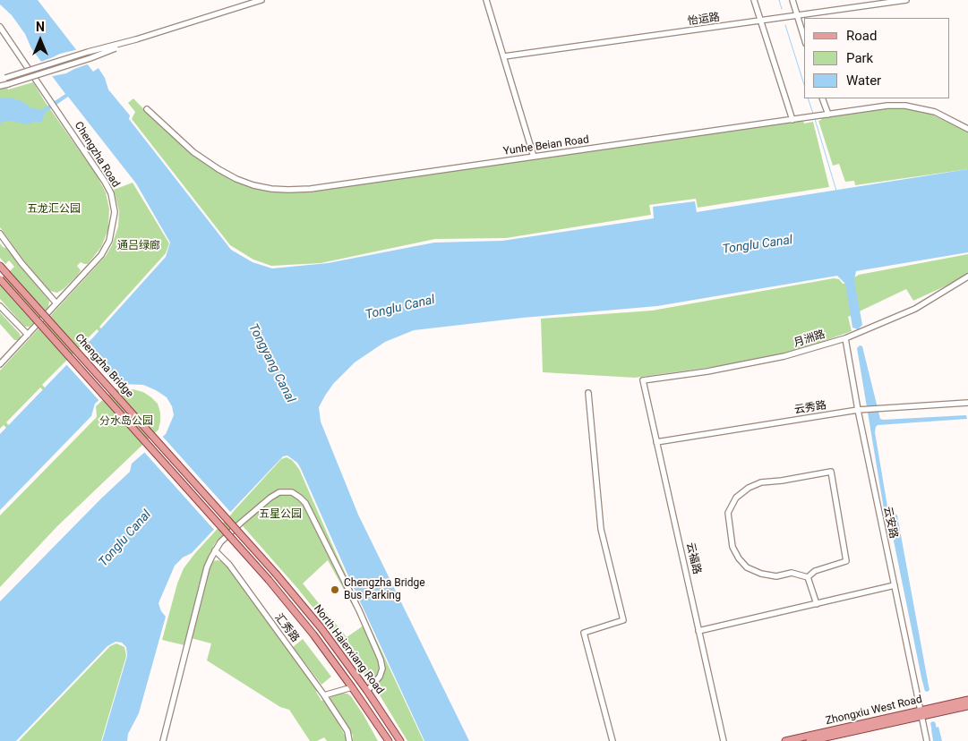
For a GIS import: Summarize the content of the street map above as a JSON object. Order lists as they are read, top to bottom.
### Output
{
  "streets": {
    "main road": ["Chengzha Bridge", "North Haierxiang Road", "Zhongxiu West Road"],
    "street": [
      "怡运路",
      "Yunhe Beian Road",
      "Chengzha Road",
      "月洲路",
      "云秀路",
      "云安路",
      "云福路",
      "汇秀路"
    ]
  },
  "crossings": [
    ["月洲路", "云安路"],
    ["月洲路", "云福路"],
    ["Chengzha Bridge", "North Haierxiang Road"],
    ["云秀路", "云安路"],
    ["云秀路", "云福路"],
    ["云安路", "Zhongxiu West Road"]
  ],
  "water": ["Tonglu Canal", "Tongyang Canal"],
  "parks": [
    "五龙汇公园",
    "通吕绿廊",
    "分水岛公园",
    "五星公园"
  ],
  "places": ["Chengzha Bridge Bus Parking"],
  "legend": ["Road", "Park", "Water"],
  "north": "top"
}
